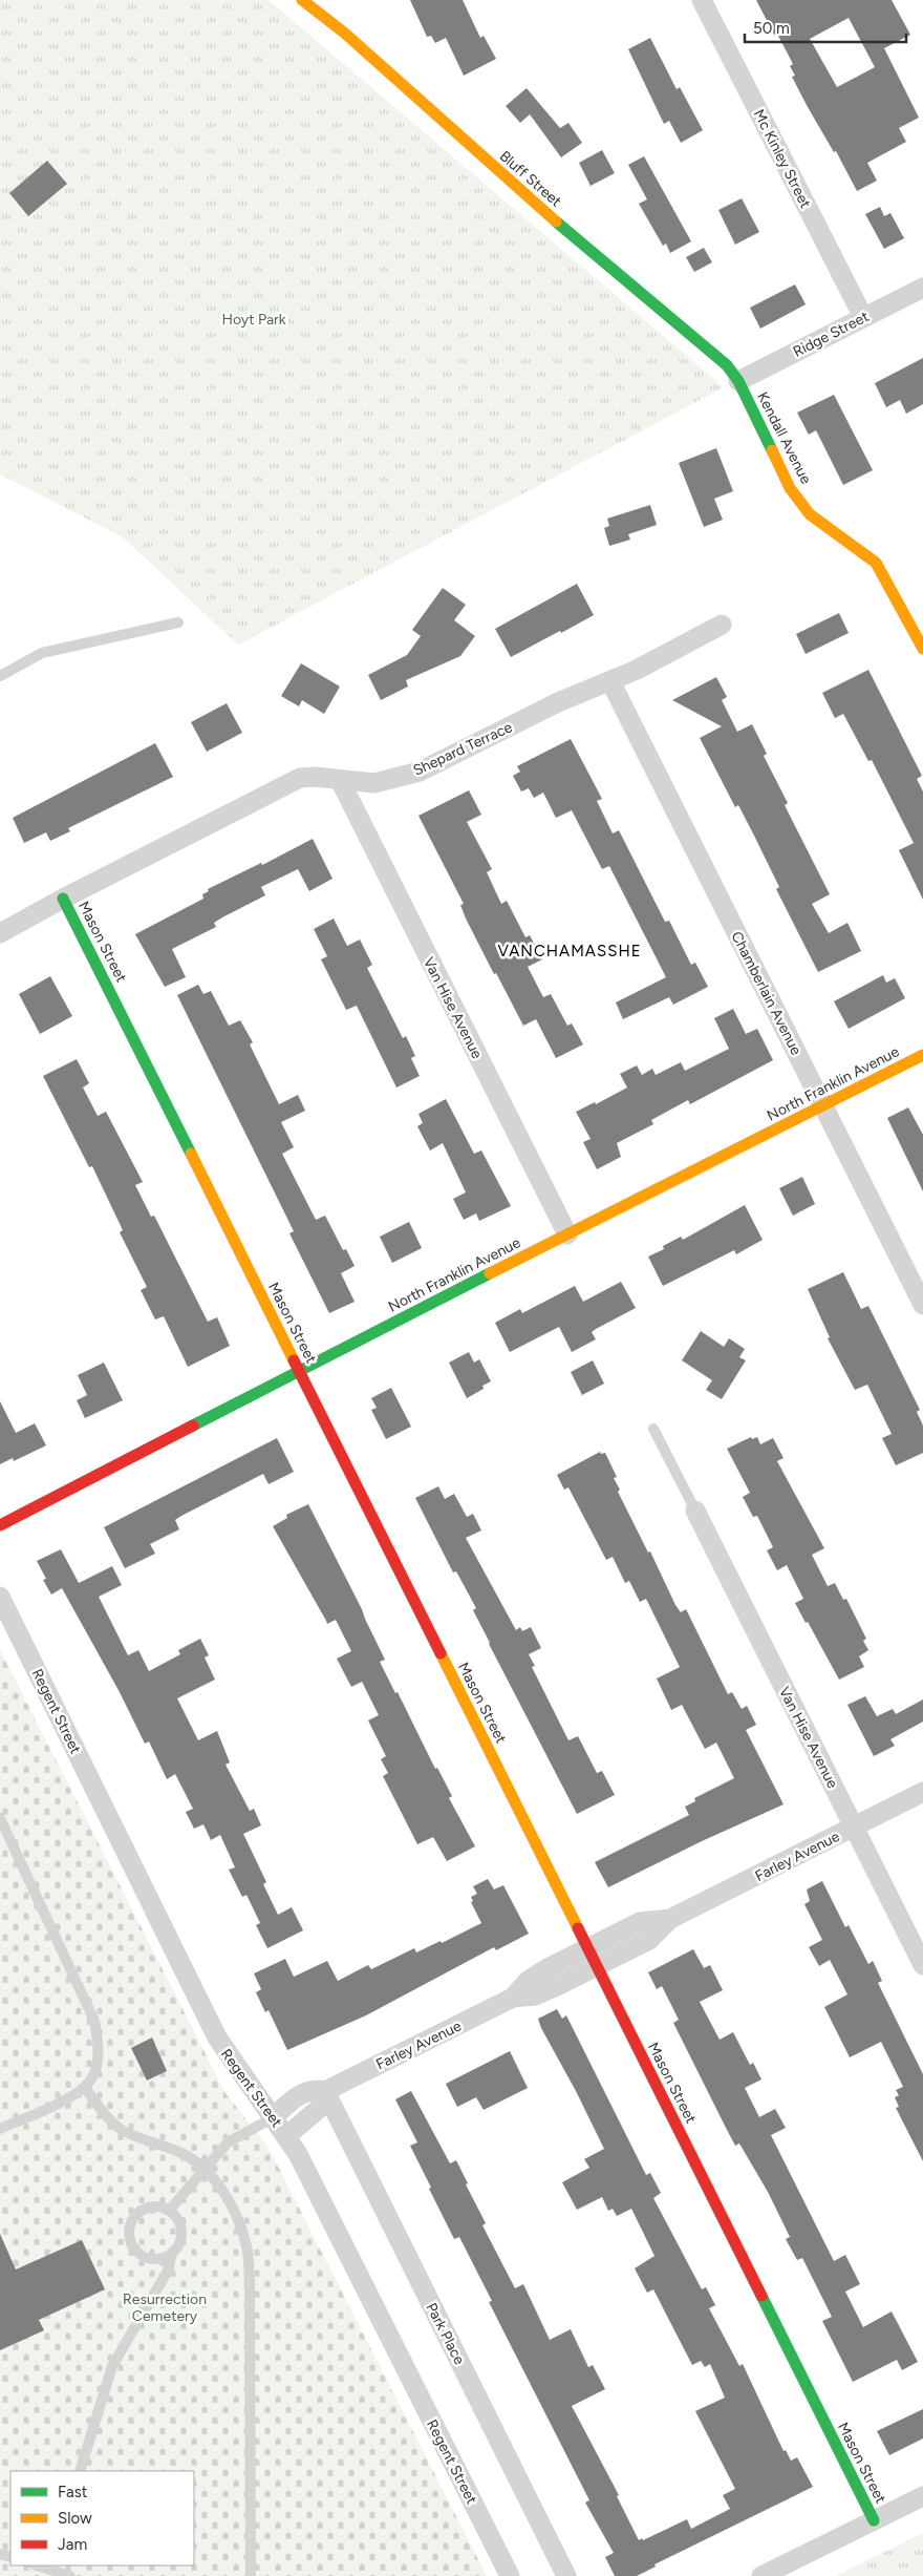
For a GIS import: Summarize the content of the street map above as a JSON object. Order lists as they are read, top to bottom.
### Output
{
  "streets": {
    "street": [
      "Mc Kinley Street",
      "Bluff Street",
      "Ridge Street",
      "Kendall Avenue",
      "Shepard Terrace",
      "Mason Street",
      "Chamberlain Avenue",
      "Van Hise Avenue",
      "North Franklin Avenue",
      "Regent Street",
      "Farley Avenue",
      "Park Place"
    ]
  },
  "crossings": [
    ["Mc Kinley Street", "Ridge Street"],
    ["Bluff Street", "Ridge Street"],
    ["Bluff Street", "Kendall Avenue"],
    ["Ridge Street", "Kendall Avenue"],
    ["Shepard Terrace", "Mason Street"],
    ["Shepard Terrace", "Chamberlain Avenue"],
    ["Shepard Terrace", "Van Hise Avenue"],
    ["Mason Street", "North Franklin Avenue"],
    ["Mason Street", "Farley Avenue"],
    ["Chamberlain Avenue", "North Franklin Avenue"],
    ["Van Hise Avenue", "North Franklin Avenue"],
    ["Van Hise Avenue", "Farley Avenue"],
    ["Regent Street", "Farley Avenue"],
    ["Farley Avenue", "Park Place"]
  ],
  "districts": ["VANCHAMASSHE"],
  "parks": ["Hoyt Park", "Resurrection Cemetery"],
  "legend": ["Fast", "Slow", "Jam"],
  "scale_bar": "50 m"
}
